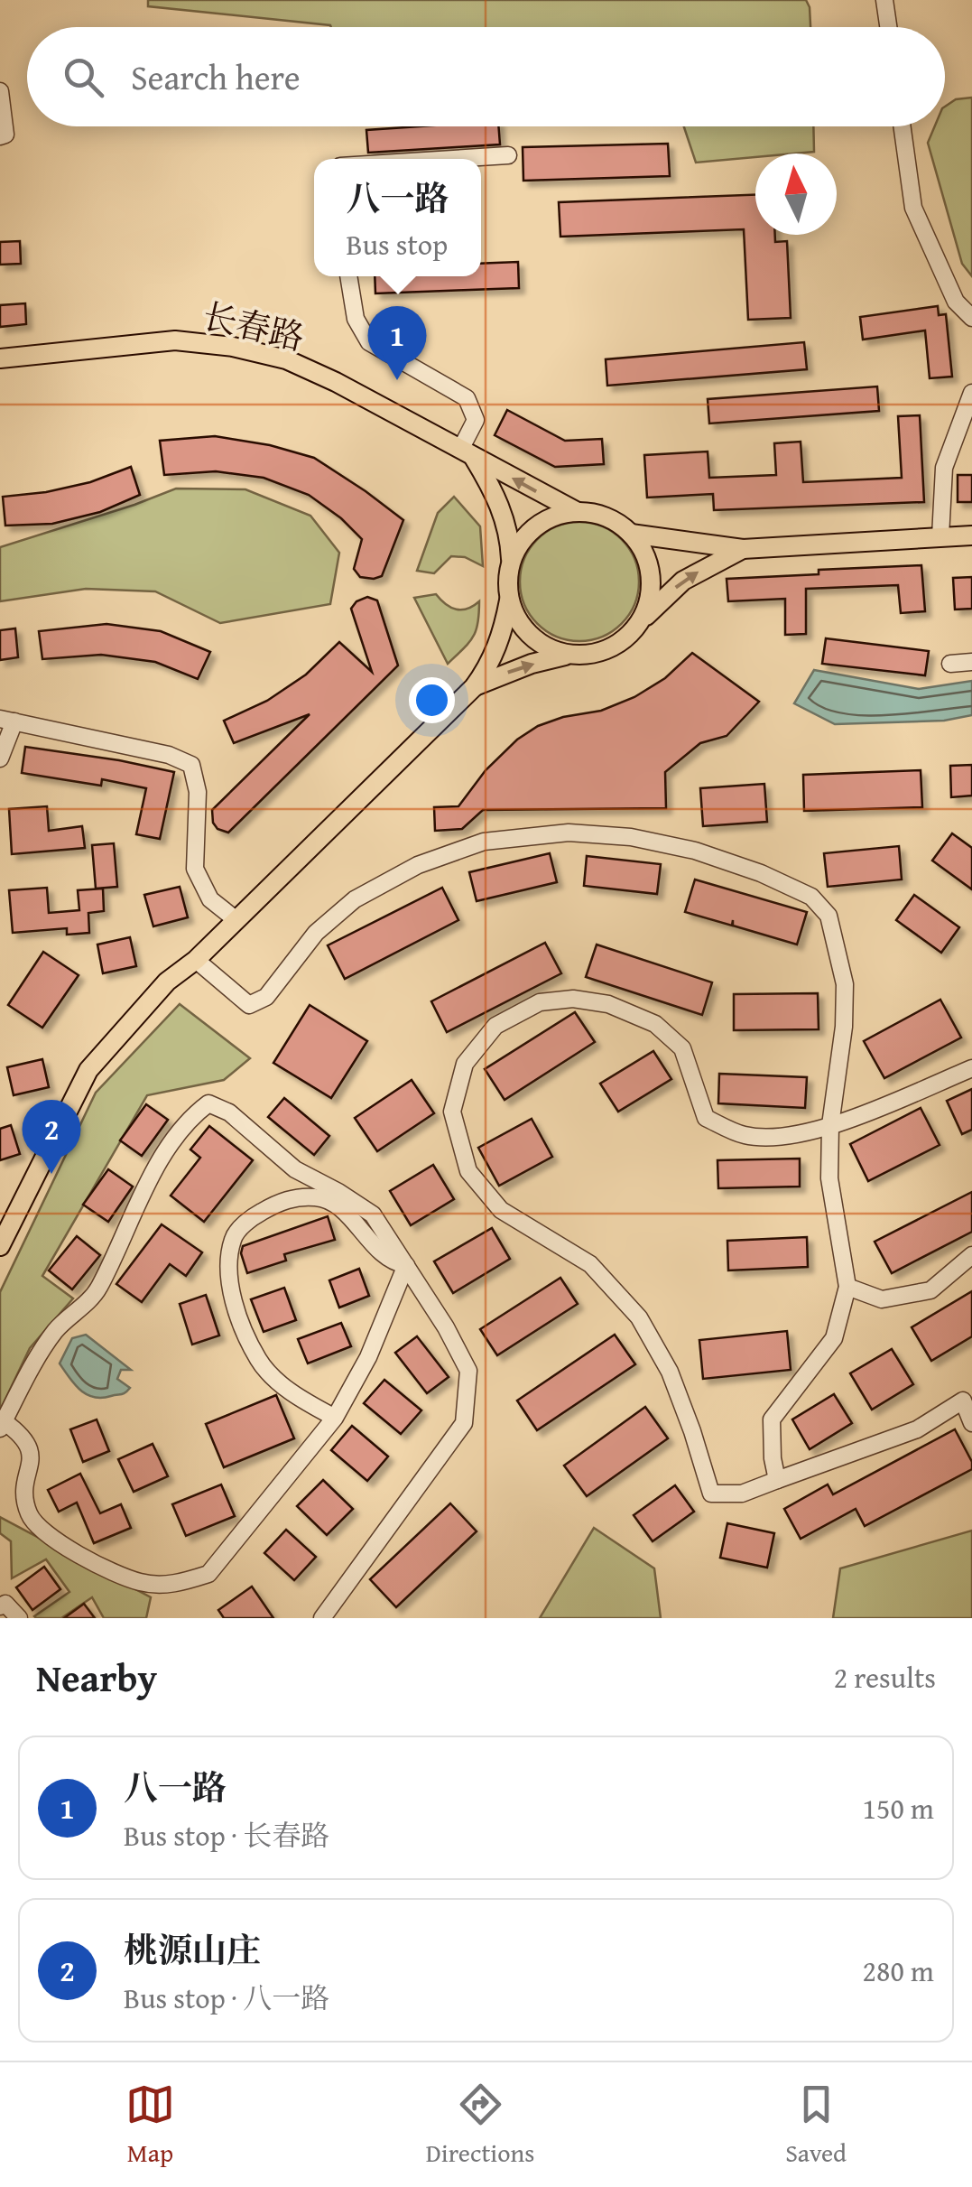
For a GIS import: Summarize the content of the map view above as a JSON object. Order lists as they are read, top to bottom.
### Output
{
  "streets": {
    "main road": ["长春路"]
  },
  "north": "top",
  "page": {
    "search": "Search here",
    "popup": ["八一路", "Bus stop"],
    "pins": ["1", "2"],
    "heading": ["Nearby", "2 results"],
    "list": [
      {
        "mark": "1",
        "name": "八一路",
        "note": "Bus stop · 长春路",
        "value": "150 m"
      },
      {
        "mark": "2",
        "name": "桃源山庄",
        "note": "Bus stop · 八一路",
        "value": "280 m"
      }
    ],
    "nav": ["Map", "Directions", "Saved"]
  }
}
